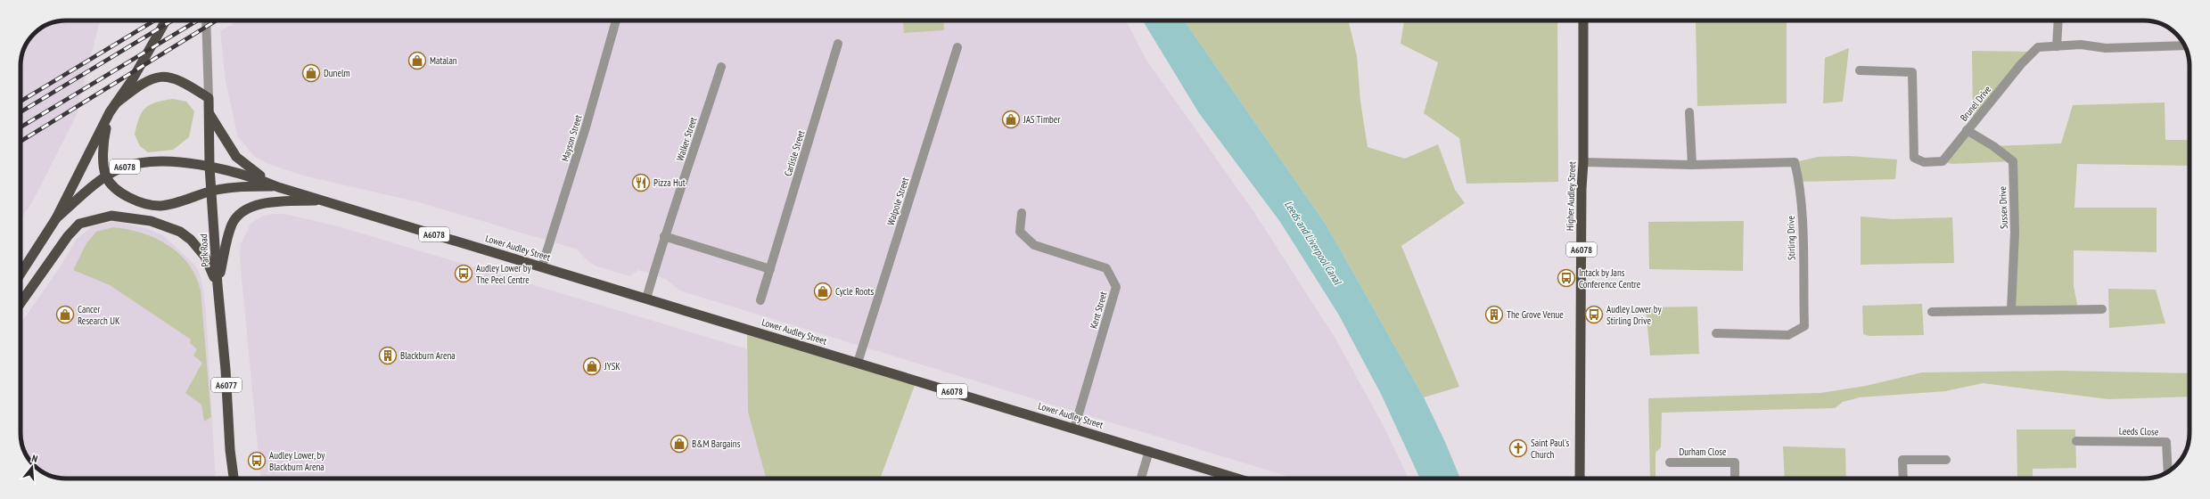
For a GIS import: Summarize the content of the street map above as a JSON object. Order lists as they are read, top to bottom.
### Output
{
  "streets": {
    "highway": [
      "A6078",
      "Higher Audley Street",
      "Lower Audley Street",
      "Park Road",
      "A6077"
    ],
    "street": [
      "Brunel Drive",
      "Mayson Street",
      "Walker Street",
      "Carlisle Street",
      "Walpole Street",
      "Sussex Drive",
      "Stirling Drive",
      "Kent Street",
      "Leeds Close",
      "Durham Close"
    ]
  },
  "crossings": [
    ["Brunel Drive", "Sussex Drive"],
    ["Mayson Street", "Lower Audley Street"],
    ["Walker Street", "Lower Audley Street"],
    ["A6078", "Lower Audley Street"],
    ["A6078", "Park Road"],
    ["Higher Audley Street", "Stirling Drive"],
    ["Walpole Street", "Lower Audley Street"],
    ["Lower Audley Street", "Park Road"],
    ["Lower Audley Street", "Kent Street"]
  ],
  "water": ["Leeds and Liverpool Canal"],
  "places": {
    "shop": [
      "Matalan",
      "Dunelm",
      "JAS Timber",
      "Cycle Roots",
      "Cancer Research UK",
      "JYSK",
      "B&M Bargains"
    ],
    "restaurant": ["Pizza Hut"],
    "bus stop": [
      "Audley Lower by The Peel Centre",
      "Intack by Jans Conference Centre",
      "Audley Lower by Stirling Drive",
      "Audley Lower, by Blackburn Arena"
    ],
    "building": ["The Grove Venue", "Blackburn Arena"],
    "church": ["Saint Paul's Church"]
  },
  "north": "top"
}
